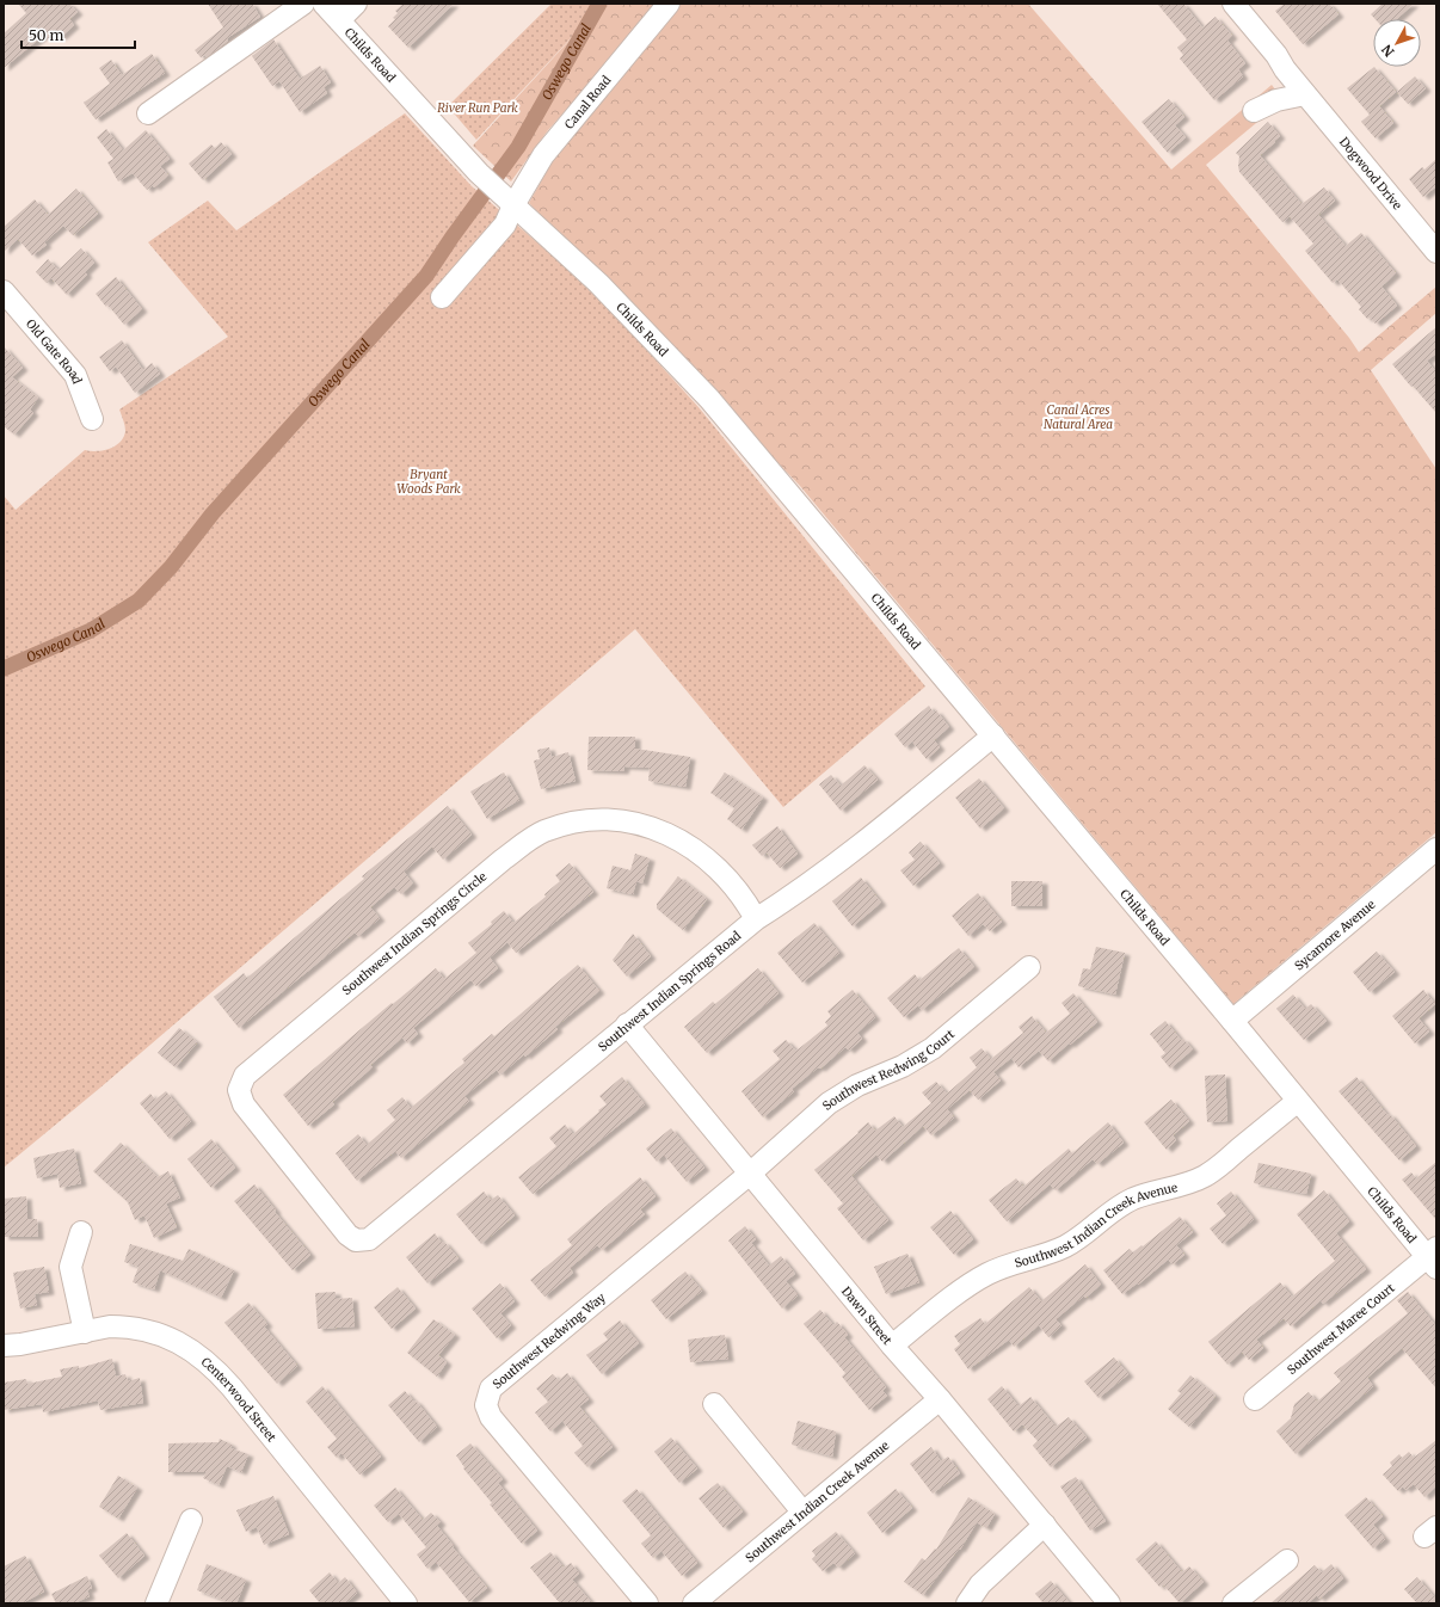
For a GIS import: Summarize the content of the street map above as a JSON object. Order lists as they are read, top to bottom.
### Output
{
  "streets": {
    "street": [
      "Childs Road",
      "Canal Road",
      "Dogwood Drive",
      "Old Gate Road",
      "Southwest Indian Springs Circle",
      "Sycamore Avenue",
      "Southwest Indian Springs Road",
      "Southwest Redwing Court",
      "Southwest Indian Creek Avenue",
      "Dawn Street",
      "Southwest Maree Court",
      "Southwest Redwing Way",
      "Centerwood Street"
    ]
  },
  "crossings": [
    ["Childs Road", "Canal Road"],
    ["Childs Road", "Sycamore Avenue"],
    ["Childs Road", "Southwest Indian Springs Road"],
    ["Childs Road", "Southwest Indian Creek Avenue"],
    ["Childs Road", "Southwest Maree Court"],
    ["Southwest Indian Springs Circle", "Southwest Indian Springs Road"],
    ["Southwest Indian Springs Road", "Dawn Street"],
    ["Southwest Redwing Court", "Dawn Street"],
    ["Southwest Redwing Court", "Southwest Redwing Way"],
    ["Southwest Indian Creek Avenue", "Dawn Street"],
    ["Dawn Street", "Southwest Redwing Way"]
  ],
  "water": ["Oswego Canal"],
  "parks": ["River Run Park", "Canal Acres Natural Area", "Bryant Woods Park"],
  "scale_bar": "50 m",
  "north": "bottom left"
}
